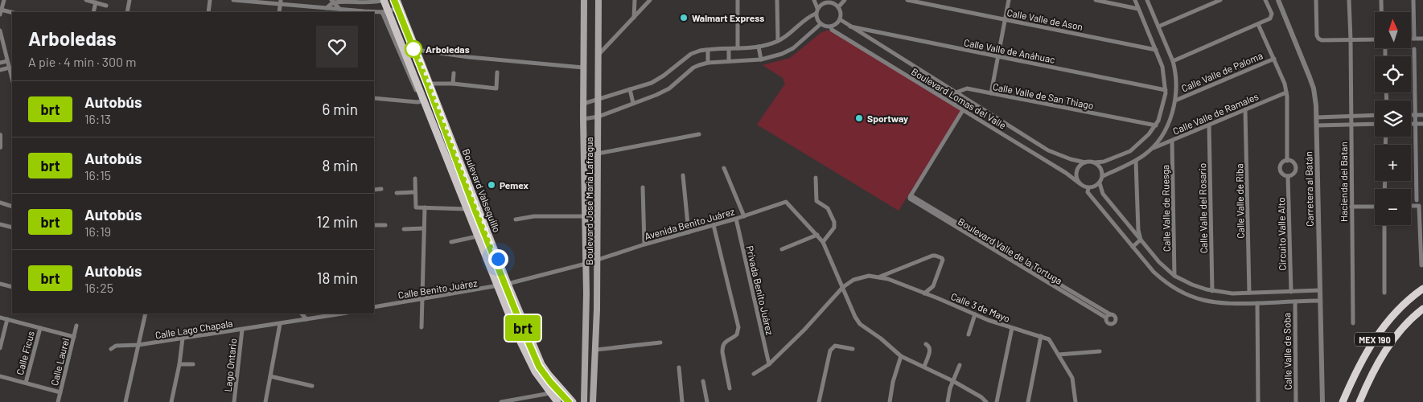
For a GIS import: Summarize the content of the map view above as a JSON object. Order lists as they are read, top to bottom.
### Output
{
  "streets": {
    "highway": ["MEX 190"],
    "main road": ["Boulevard Valsequillo", "Boulevard José María Lafragua"],
    "street": [
      "Calle Valle de Ason",
      "Calle Valle de Anáhuac",
      "Calle Valle de Paloma",
      "Calle Valle de San Thiago",
      "Boulevard Lomas del Valle",
      "Calle Valle de Ramales",
      "Hacienda del Batan",
      "Carretera al Batán",
      "Calle Valle de Riba",
      "Calle Valle de Ruesga",
      "Calle Valle del Rosario",
      "Avenida Benito Juárez",
      "Circuito Valle Alto",
      "Boulevard Valle de la Tortuga",
      "Calle Benito Juárez",
      "Privada Benito Juárez",
      "Calle 3 de Mayo",
      "Calle Lago Chapala",
      "Calle Valle de Soba",
      "Calle Ficus",
      "Calle Laurel",
      "Lago Ontario"
    ]
  },
  "crossings": [
    ["Calle Valle de Anáhuac", "Boulevard Lomas del Valle"],
    ["Calle Valle de San Thiago", "Boulevard Lomas del Valle"],
    ["Calle Valle de Ramales", "Calle Valle de Riba"],
    ["Calle Valle de Ramales", "Calle Valle de Ruesga"],
    ["Calle Valle de Ramales", "Calle Valle del Rosario"],
    ["Boulevard Valsequillo", "Calle Benito Juárez"],
    ["Boulevard José María Lafragua", "Avenida Benito Juárez"],
    ["Boulevard José María Lafragua", "Calle Benito Juárez"],
    ["Avenida Benito Juárez", "Calle Benito Juárez"],
    ["Avenida Benito Juárez", "Privada Benito Juárez"],
    ["Calle Lago Chapala", "Lago Ontario"]
  ],
  "places": [
    "Walmart Express",
    "Arboledas",
    "Sportway",
    "Pemex"
  ],
  "lines": ["bus line brt"],
  "north": "top",
  "page": {
    "on_map": "brt",
    "map_buttons": ["+", "−"],
    "heading": ["Arboledas", "A pie · 4 min · 300 m"],
    "list": [
      {
        "mark": "brt",
        "name": "Autobús",
        "note": "16:13",
        "value": "6 min"
      },
      {
        "mark": "brt",
        "name": "Autobús",
        "note": "16:15",
        "value": "8 min"
      },
      {
        "mark": "brt",
        "name": "Autobús",
        "note": "16:19",
        "value": "12 min"
      },
      {
        "mark": "brt",
        "name": "Autobús",
        "note": "16:25",
        "value": "18 min"
      }
    ]
  }
}
